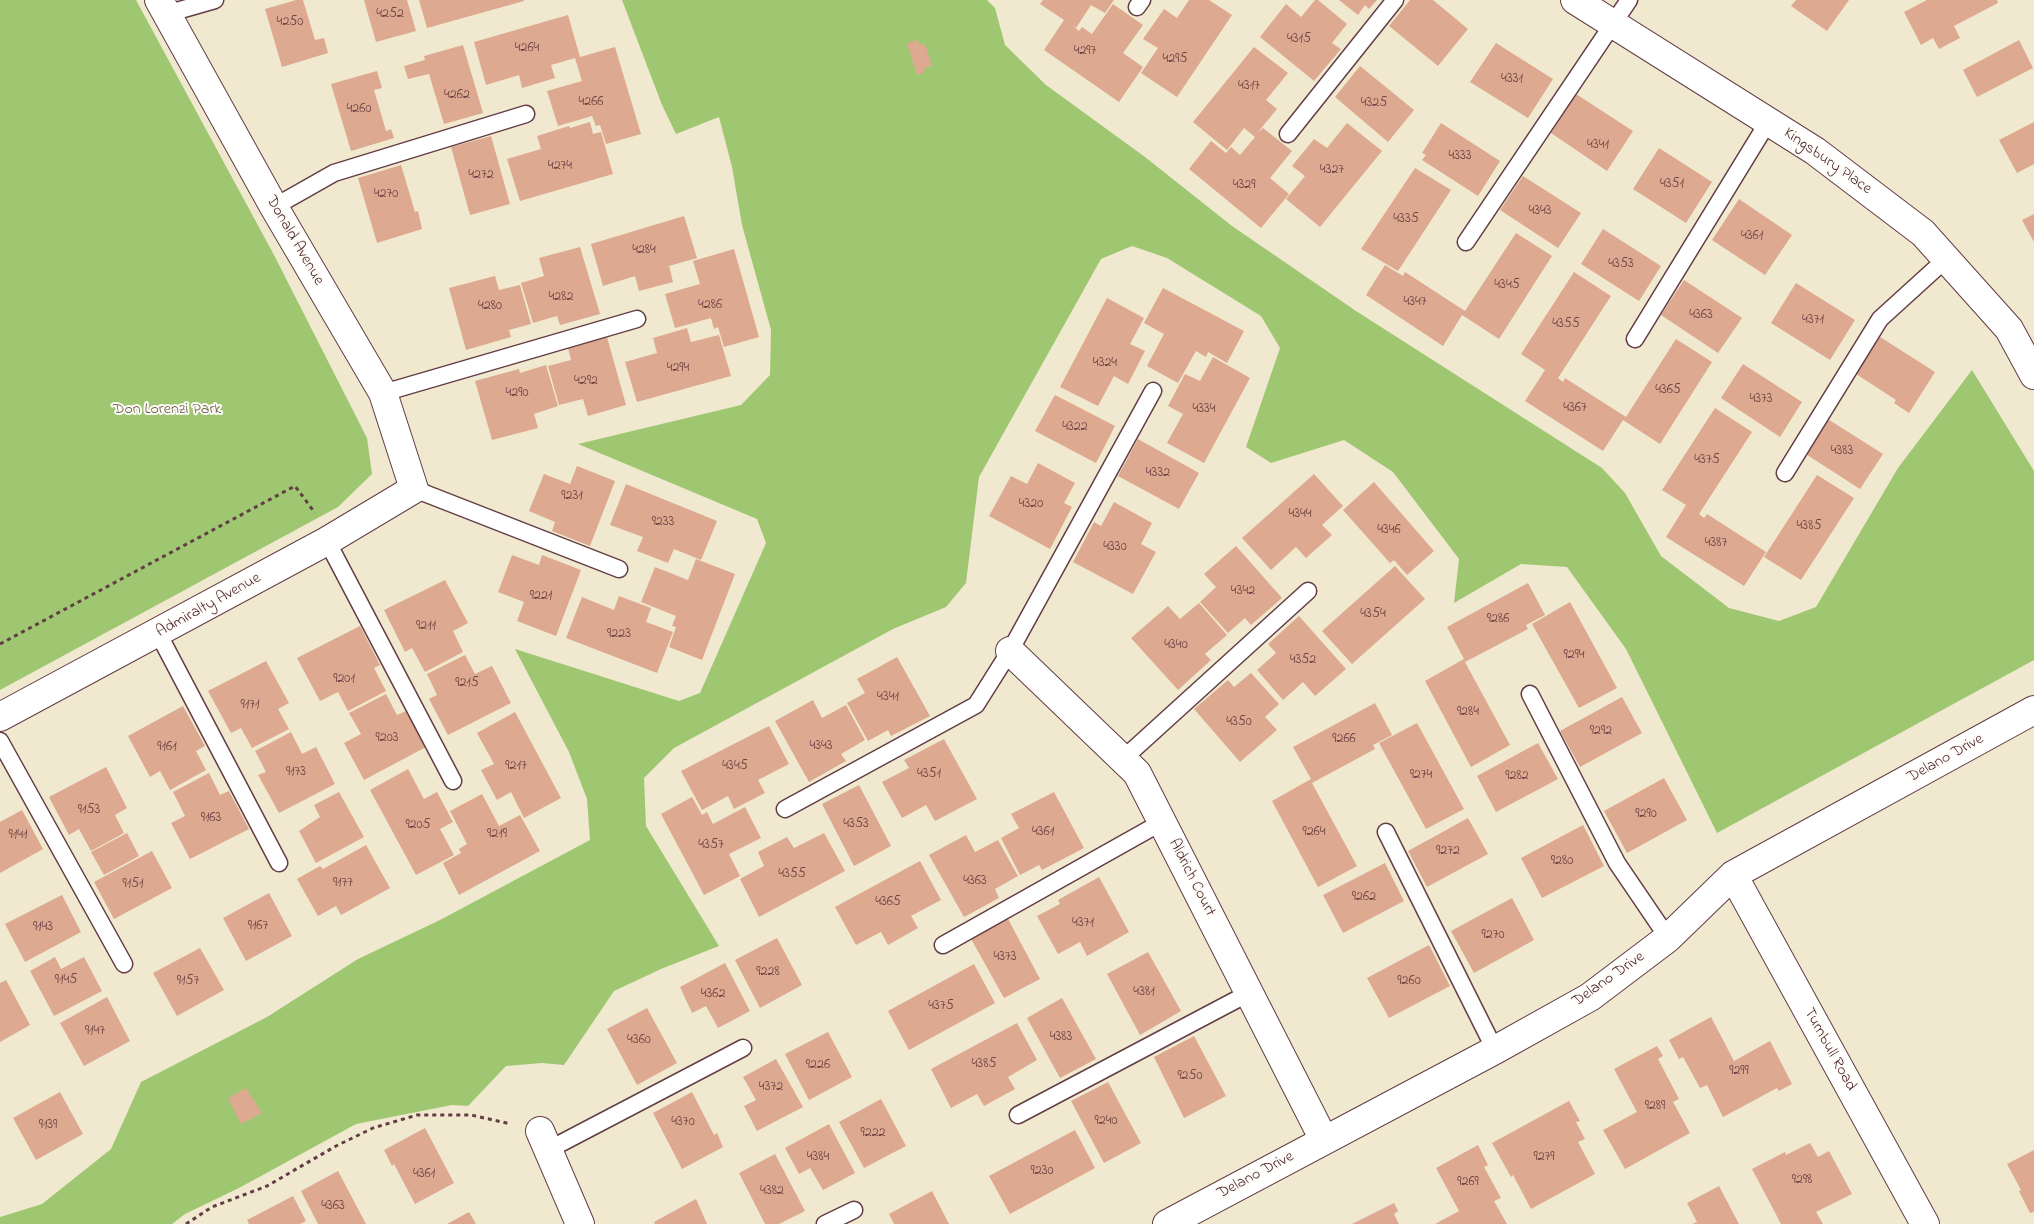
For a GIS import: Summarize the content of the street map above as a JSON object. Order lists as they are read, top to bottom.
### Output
{
  "streets": {
    "street": [
      "Kingsbury Place",
      "Donald Avenue",
      "Admiralty Avenue",
      "Delano Drive",
      "Aldrich Court",
      "Turnbull Road"
    ]
  },
  "crossings": [
    ["Donald Avenue", "Admiralty Avenue"],
    ["Delano Drive", "Aldrich Court"],
    ["Delano Drive", "Turnbull Road"]
  ],
  "parks": ["Don Lorenzi Park"],
  "house_numbers": [
    "4252",
    "4250",
    "4315",
    "4264",
    "4297",
    "4295",
    "4331",
    "4317",
    "4262",
    "4266",
    "4325",
    "4260",
    "4341",
    "4333",
    "4274",
    "4327",
    "4272",
    "4351",
    "4329",
    "4270",
    "4343",
    "4335",
    "4361",
    "4284",
    "4353",
    "4345",
    "4282",
    "4347",
    "4286",
    "4280",
    "4363",
    "4371",
    "4355",
    "4324",
    "4294",
    "4292",
    "4365",
    "4290",
    "4373",
    "4367",
    "4334",
    "4322",
    "4383",
    "4375",
    "4332",
    "9231",
    "4320",
    "4344",
    "9233",
    "4385",
    "4346",
    "4387",
    "4330",
    "4342",
    "9221",
    "4354",
    "9286",
    "9211",
    "9223",
    "4340",
    "9294",
    "4352",
    "9201",
    "9215",
    "4341",
    "9171",
    "9284",
    "4350",
    "9292",
    "9203",
    "9266",
    "4343",
    "9161",
    "9217",
    "4345",
    "9173",
    "4351",
    "9274",
    "9282",
    "9153",
    "9290",
    "9163",
    "4353",
    "9205",
    "4361",
    "9264",
    "9219",
    "9141",
    "4357",
    "9272",
    "9280",
    "4355",
    "4363",
    "9177",
    "9151",
    "9262",
    "4365",
    "4371",
    "9167",
    "9143",
    "9270",
    "4373",
    "9228",
    "9145",
    "9157",
    "9260",
    "4381",
    "4362",
    "4375",
    "9147",
    "4383",
    "4360",
    "4385",
    "9226",
    "9299",
    "9250",
    "4372",
    "9289",
    "9240",
    "4370",
    "9139",
    "9222",
    "4384",
    "9279",
    "9230",
    "4361",
    "9298",
    "9269",
    "4382",
    "4363"
  ]
}
